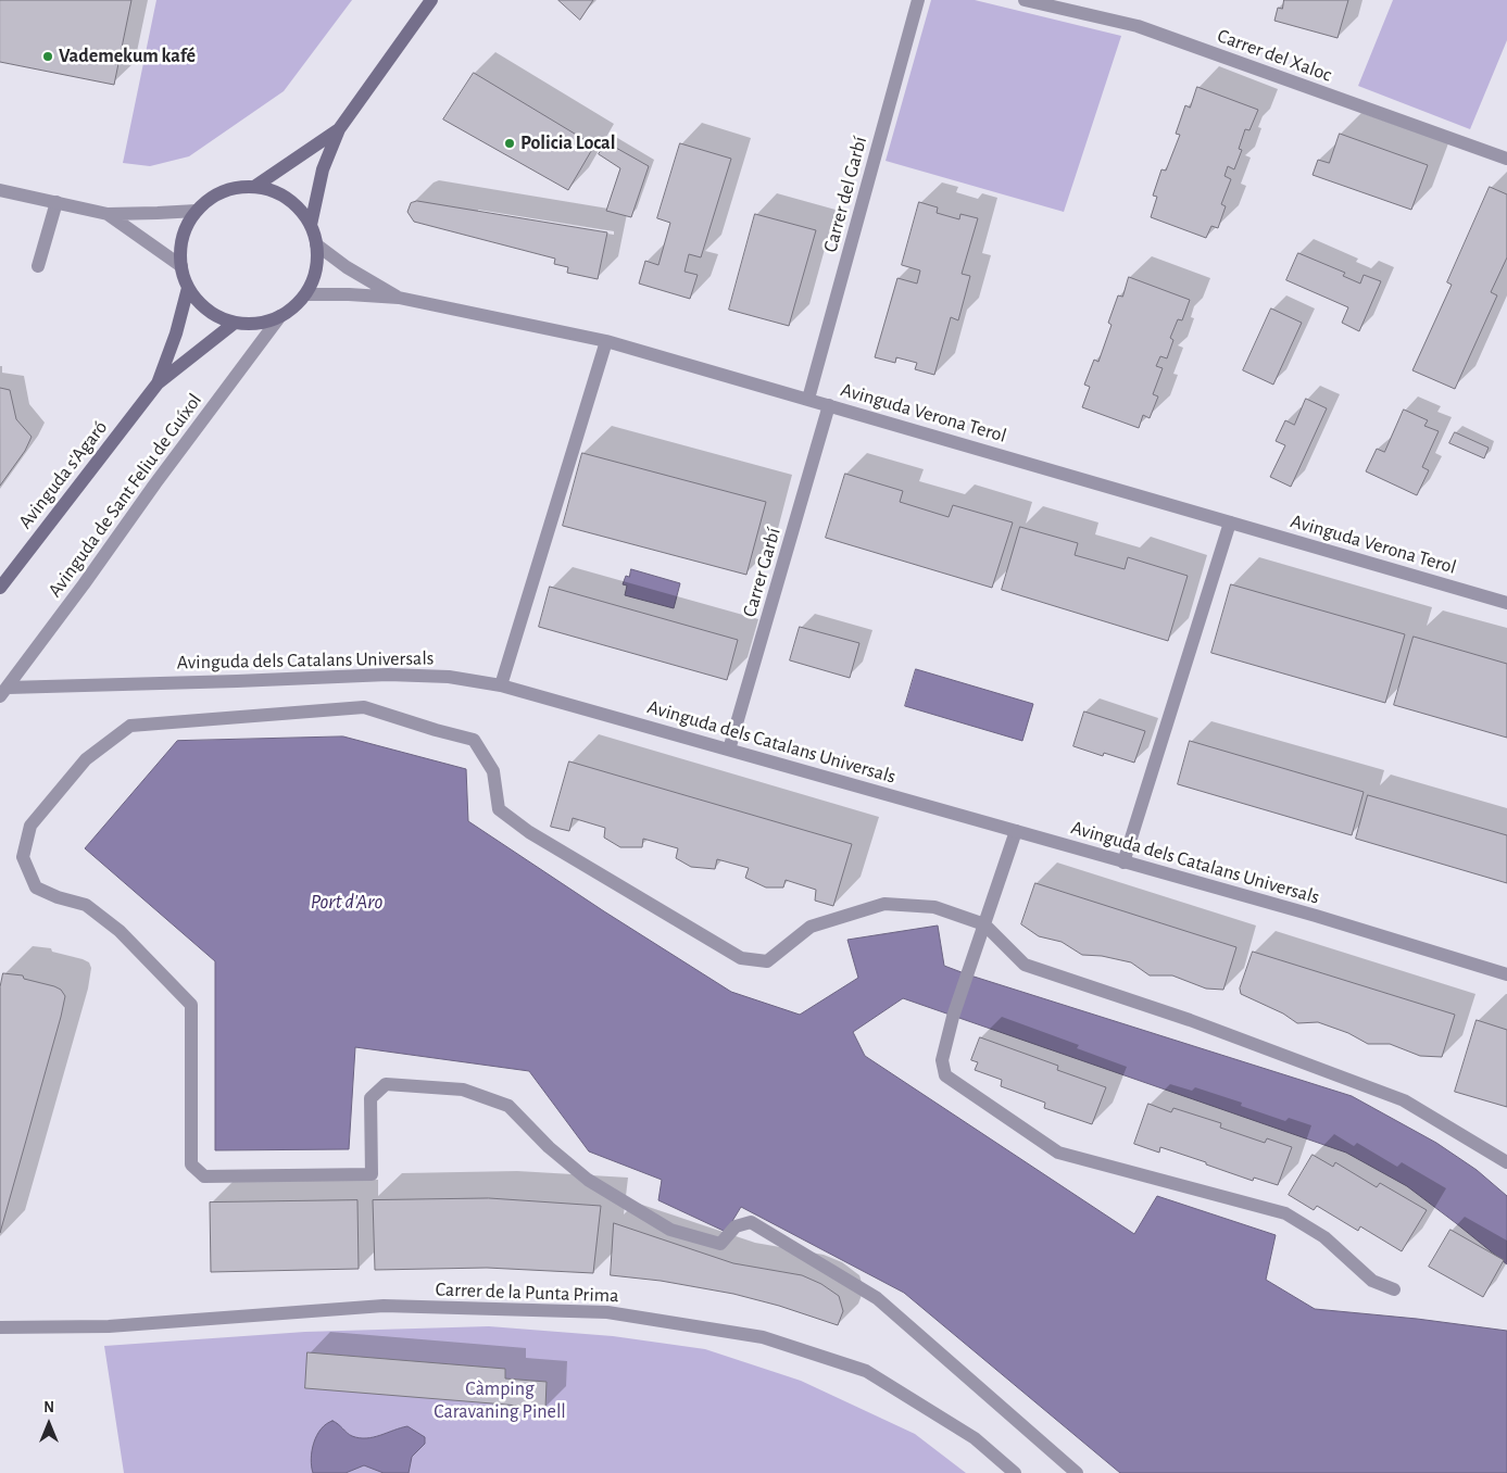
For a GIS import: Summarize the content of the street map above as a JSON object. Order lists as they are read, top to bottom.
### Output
{
  "streets": {
    "main road": ["Avinguda s'Agaró"],
    "street": [
      "Carrer del Xaloc",
      "Carrer del Garbí",
      "Avinguda Verona Terol",
      "Avinguda de Sant Feliu de Guíxol",
      "Carrer Garbí",
      "Avinguda dels Catalans Universals",
      "Carrer de la Punta Prima"
    ]
  },
  "crossings": [
    ["Carrer del Garbí", "Avinguda Verona Terol"],
    ["Avinguda Verona Terol", "Avinguda de Sant Feliu de Guíxol"],
    ["Avinguda Verona Terol", "Carrer Garbí"],
    ["Avinguda de Sant Feliu de Guíxol", "Avinguda dels Catalans Universals"],
    ["Carrer Garbí", "Avinguda dels Catalans Universals"]
  ],
  "water": ["Port d'Aro"],
  "parks": ["Càmping Caravaning Pinell"],
  "places": ["Vademekum kafé", "Policia Local"],
  "north": "top"
}
